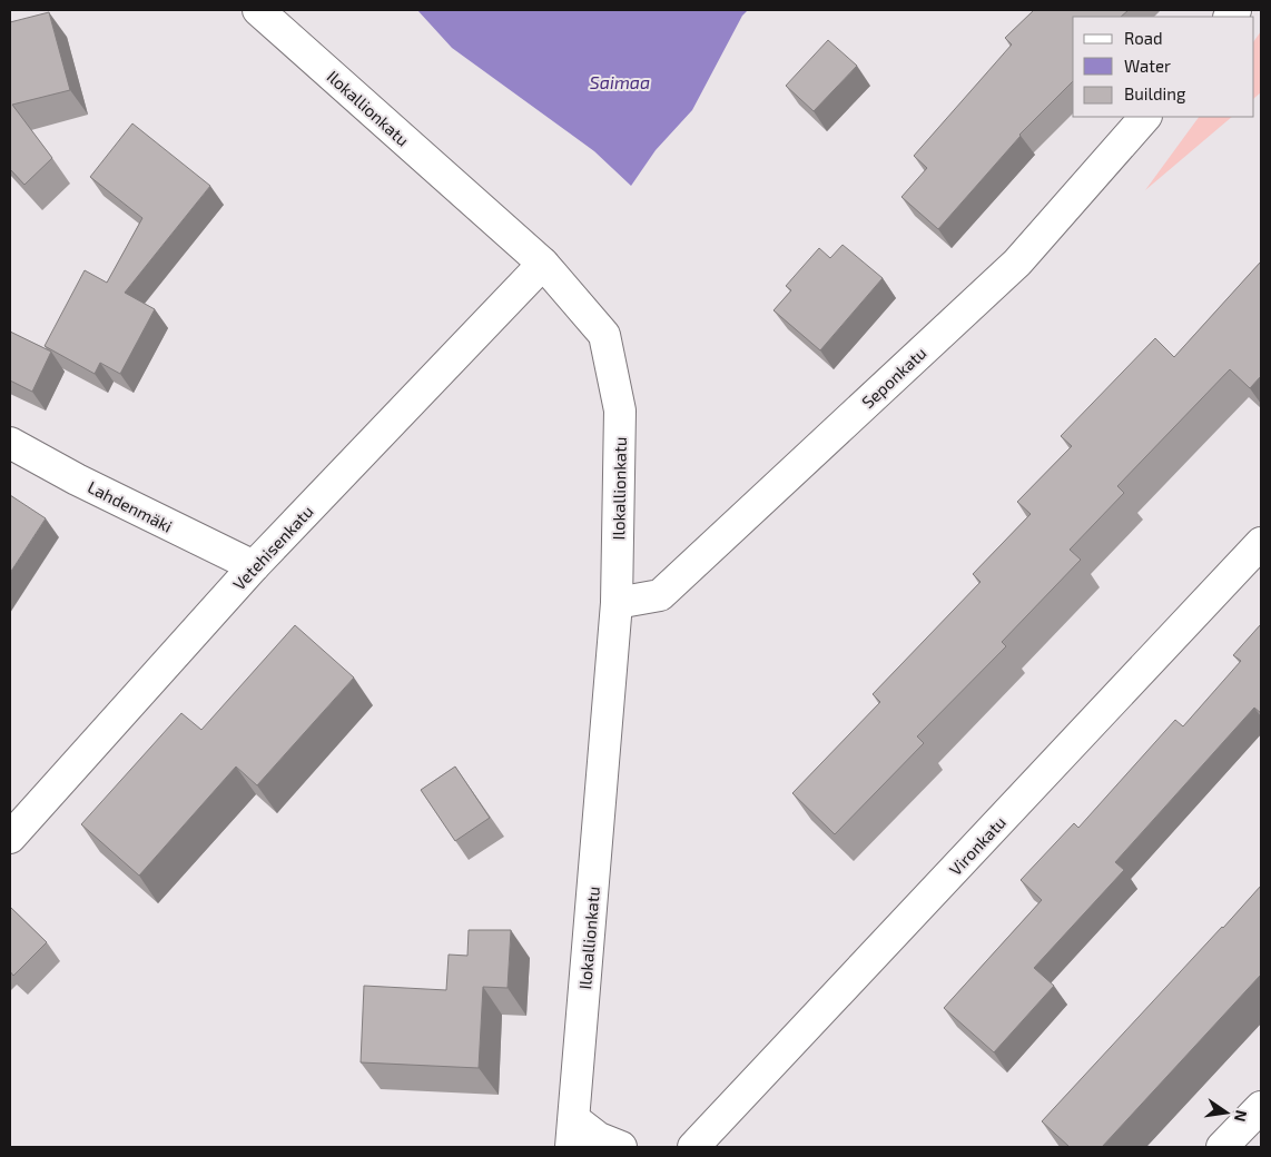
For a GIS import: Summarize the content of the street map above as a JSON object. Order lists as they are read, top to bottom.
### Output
{
  "streets": {
    "street": [
      "Ilokallionkatu",
      "Seponkatu",
      "Lahdenmäki",
      "Vetehisenkatu",
      "Vironkatu"
    ]
  },
  "crossings": [
    ["Ilokallionkatu", "Seponkatu"],
    ["Ilokallionkatu", "Vetehisenkatu"],
    ["Lahdenmäki", "Vetehisenkatu"]
  ],
  "water": ["Saimaa"],
  "legend": ["Road", "Water", "Building"],
  "north": "right"
}
